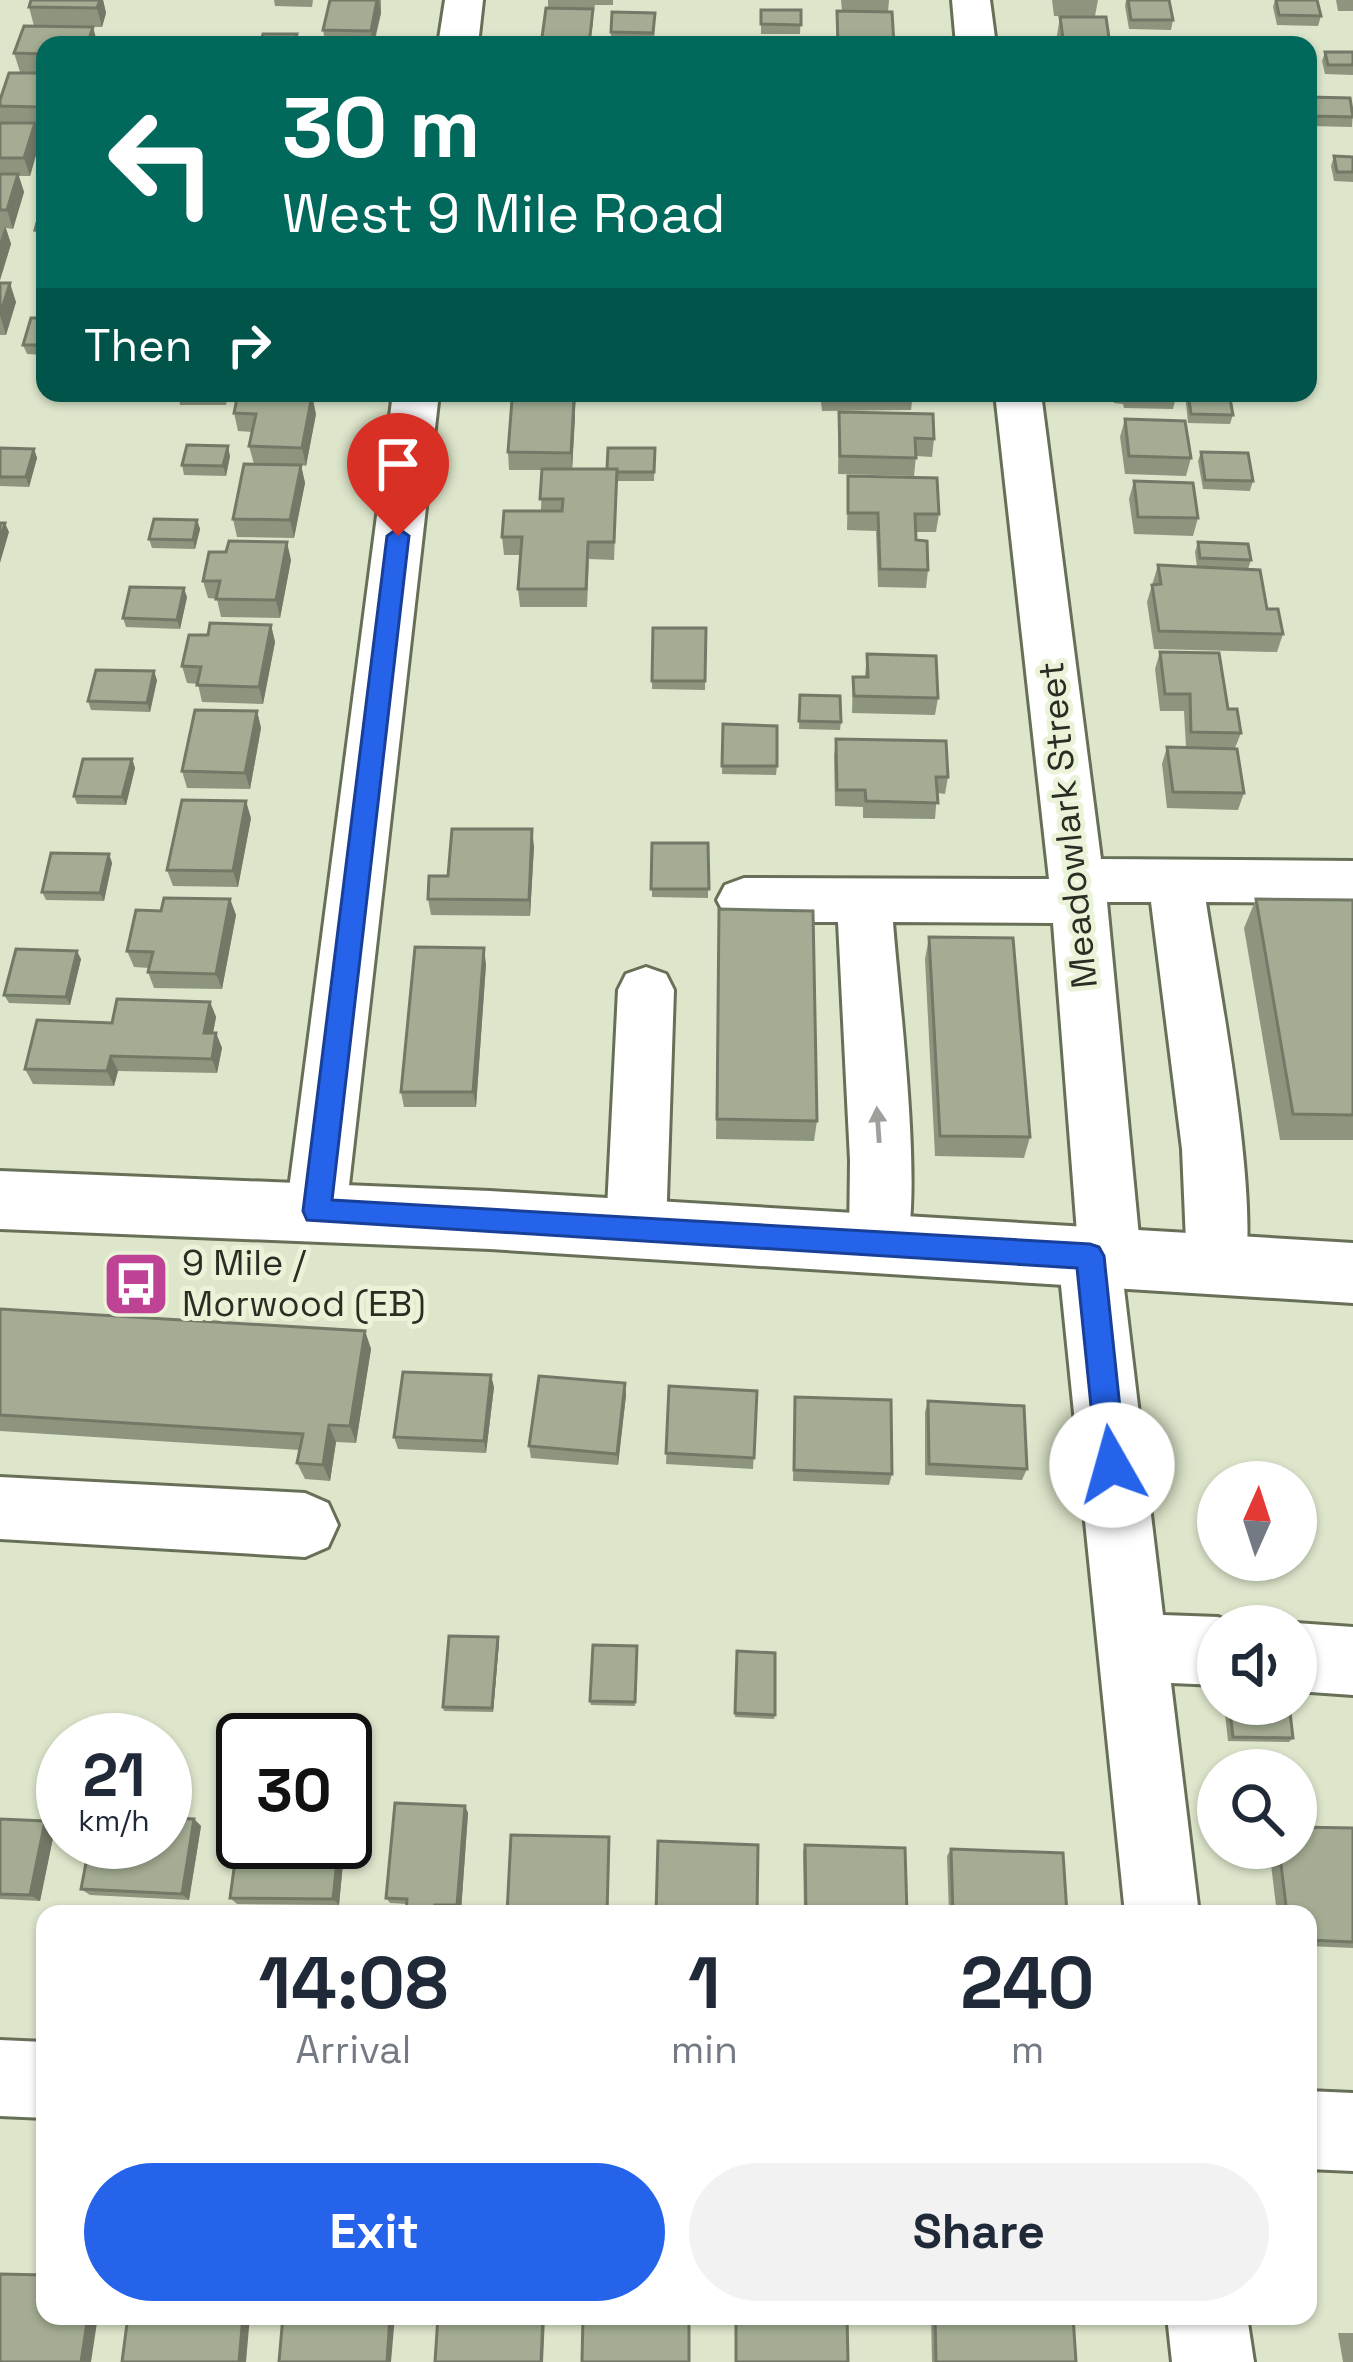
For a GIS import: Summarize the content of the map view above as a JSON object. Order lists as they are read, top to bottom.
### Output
{
  "streets": {
    "street": ["Meadowlark Street"]
  },
  "places": {
    "bus stop": ["9 Mile / Morwood (EB)"]
  },
  "north": "top",
  "page": {
    "turn": ["30 m", "West 9 Mile Road"],
    "then": "Then",
    "speed": "21 km/h",
    "limit": "30",
    "eta": [
      "14:08",
      "Arrival",
      "1",
      "min",
      "240",
      "m"
    ],
    "buttons": ["Exit", "Share"]
  }
}
